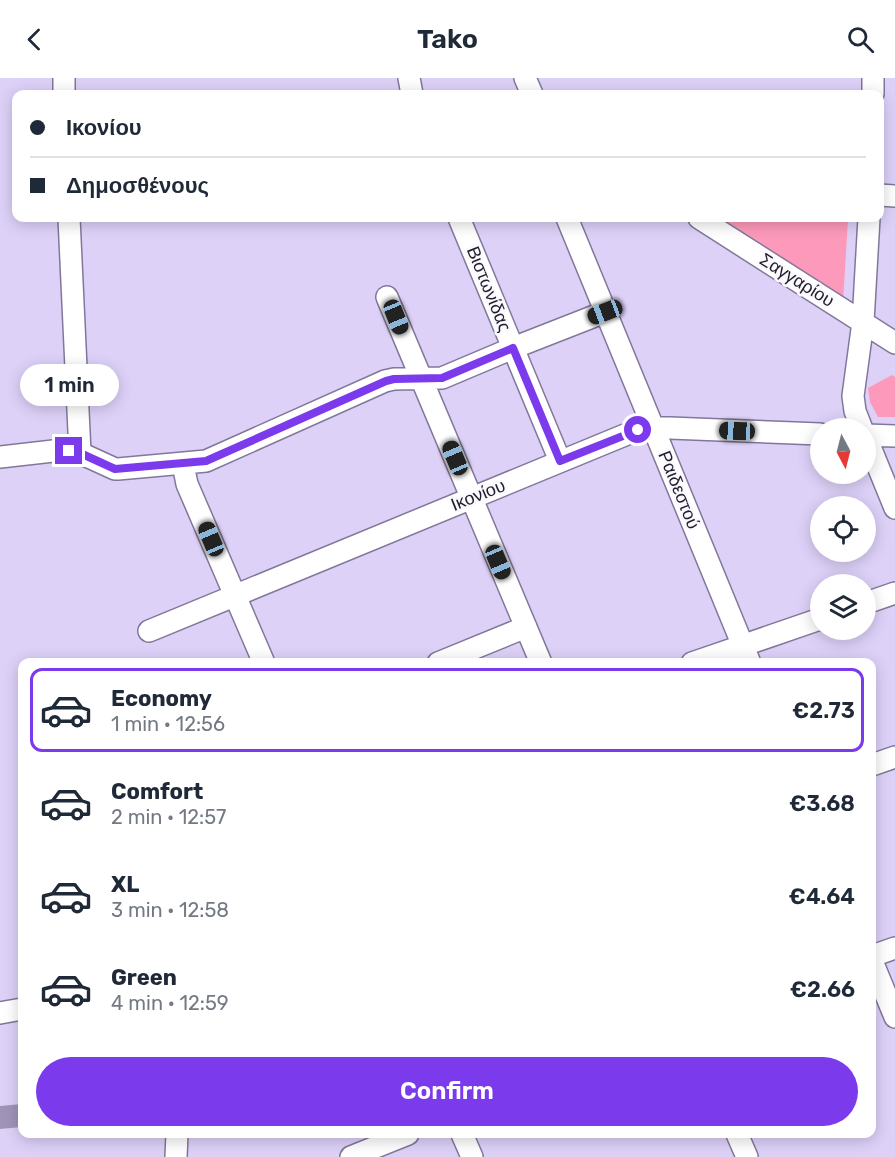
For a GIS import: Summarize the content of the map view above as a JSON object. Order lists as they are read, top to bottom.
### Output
{
  "streets": {
    "street": [
      "Σαγγαρίου",
      "Βιστωνίδας",
      "Ραιδεστού",
      "Ικονίου"
    ]
  },
  "crossings": [
    ["Βιστωνίδας", "Ικονίου"],
    ["Ραιδεστού", "Ικονίου"]
  ],
  "north": "bottom",
  "page": {
    "header": "Tako",
    "banner": ["Ικονίου", "Δημοσθένους"],
    "bubble": "1 min",
    "list": [
      {
        "name": "Economy",
        "note": "1 min · 12:56",
        "value": "€2.73"
      },
      {
        "name": "Comfort",
        "note": "2 min · 12:57",
        "value": "€3.68"
      },
      {
        "name": "XL",
        "note": "3 min · 12:58",
        "value": "€4.64"
      },
      {
        "name": "Green",
        "note": "4 min · 12:59",
        "value": "€2.66"
      }
    ],
    "buttons": "Confirm"
  }
}
